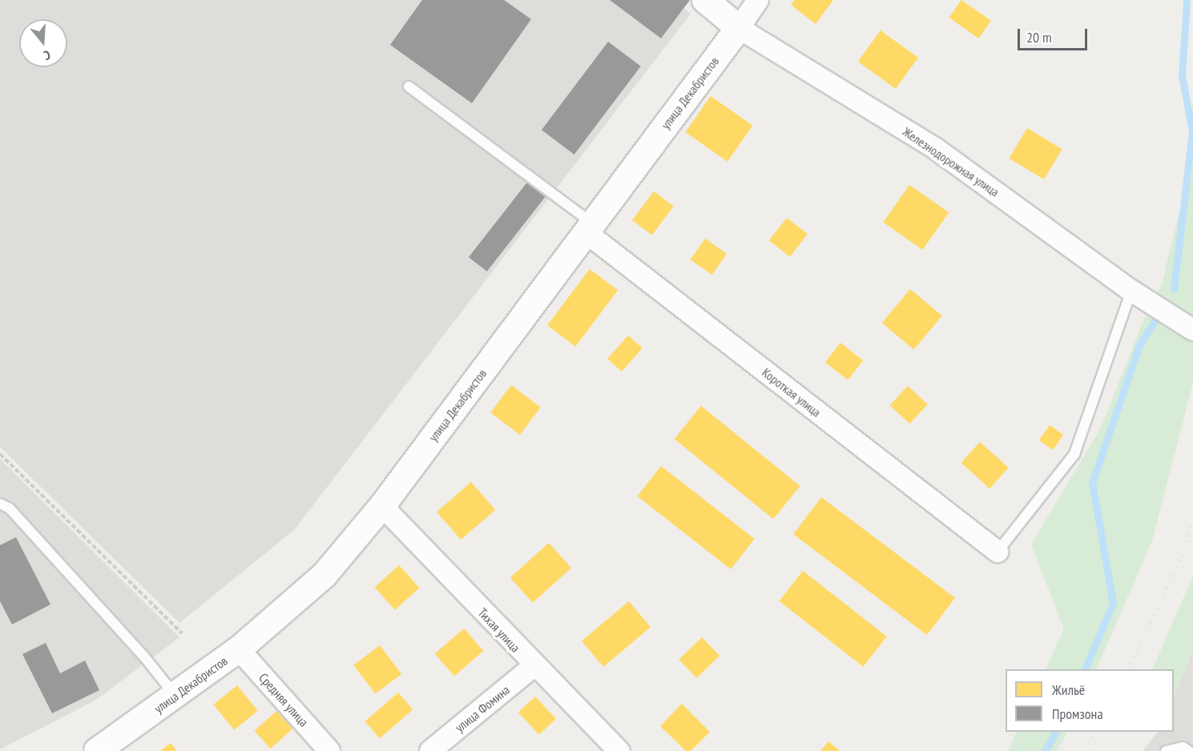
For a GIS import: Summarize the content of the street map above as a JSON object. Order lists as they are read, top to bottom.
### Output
{
  "streets": {
    "street": [
      "улица Декабристов",
      "Железнодорожная улица",
      "Короткая улица",
      "Тихая улица",
      "Средняя улица",
      "улица Фомина"
    ]
  },
  "crossings": [
    ["улица Декабристов", "Железнодорожная улица"],
    ["улица Декабристов", "Короткая улица"],
    ["улица Декабристов", "Тихая улица"],
    ["улица Декабристов", "Средняя улица"],
    ["Тихая улица", "улица Фомина"]
  ],
  "legend": ["Жильё", "Промзона"],
  "scale_bar": "20 m",
  "north": "bottom"
}
